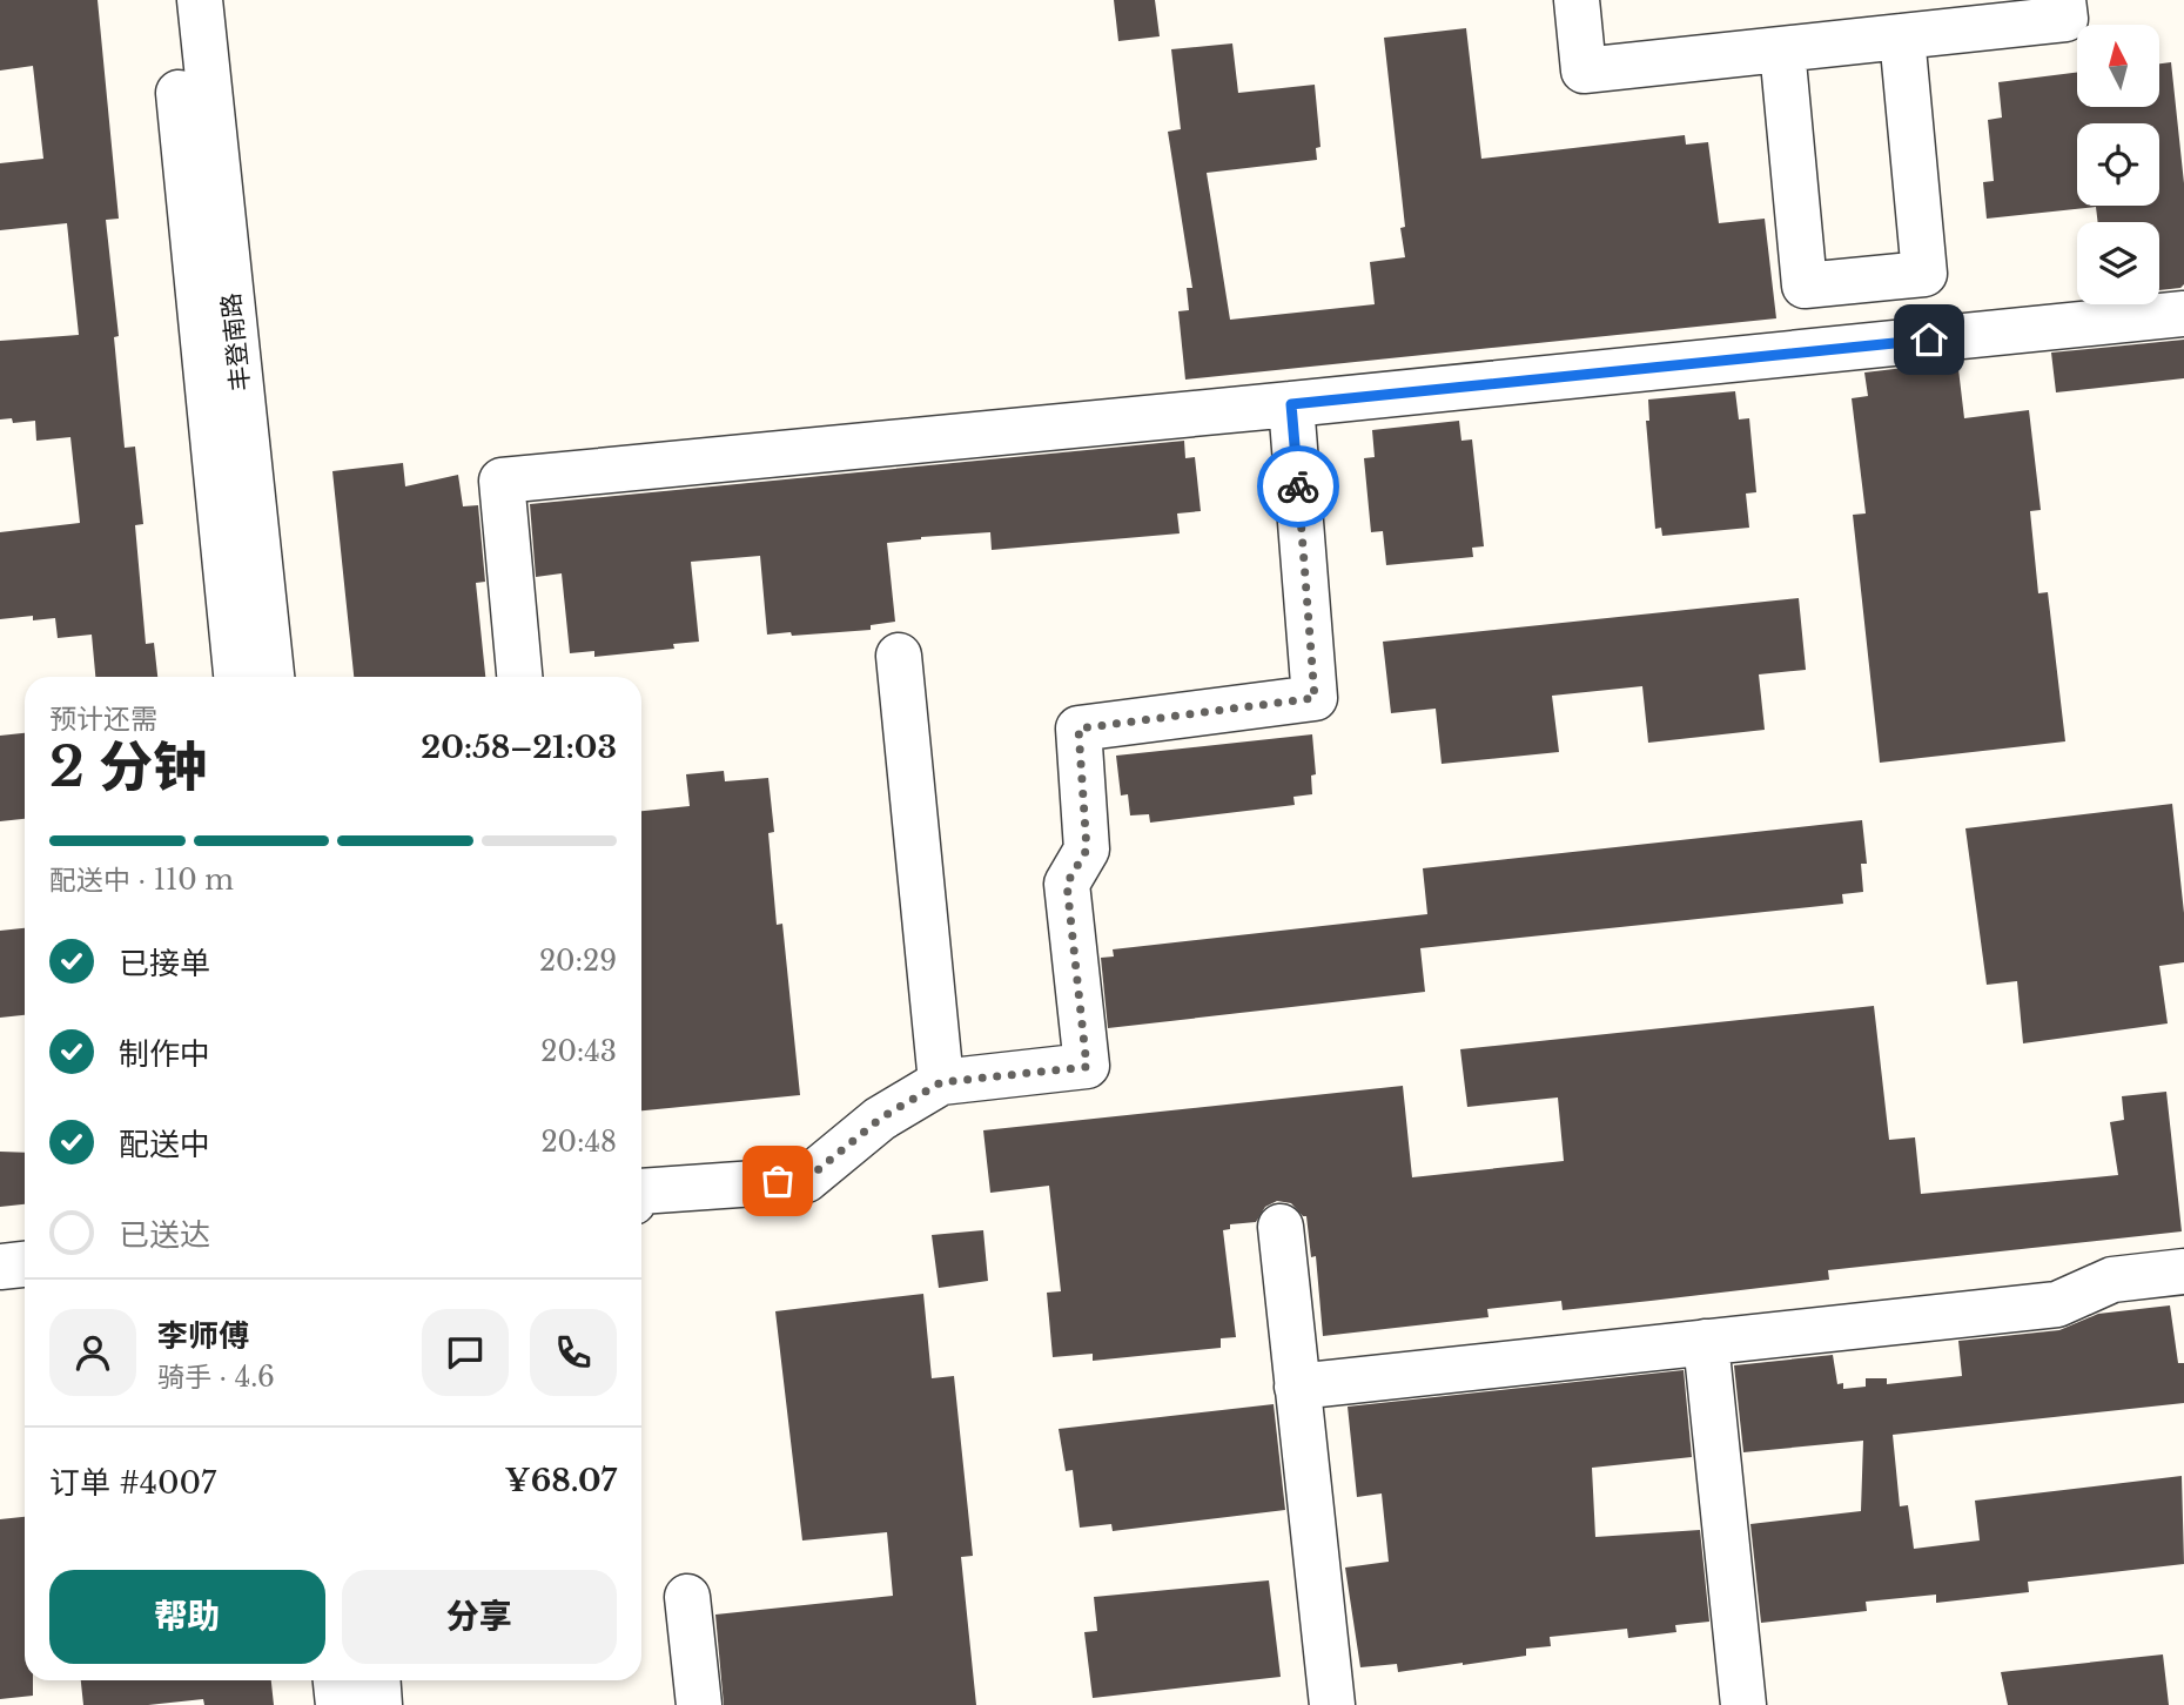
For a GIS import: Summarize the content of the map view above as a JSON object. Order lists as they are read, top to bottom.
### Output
{
  "streets": {
    "street": ["丰登南路"]
  },
  "north": "top",
  "page": {
    "heading": ["2 分钟", "预计还需", "20:58–21:03"],
    "panel": [
      "李师傅",
      "骑手 · 4.6",
      "订单 #4007",
      "¥68.07"
    ],
    "bar": "配送中 · 110 m",
    "list": [
      ["已接单", "20:29"],
      ["制作中", "20:43"],
      ["配送中", "20:48"],
      "已送达"
    ],
    "buttons": ["帮助", "分享"]
  }
}
